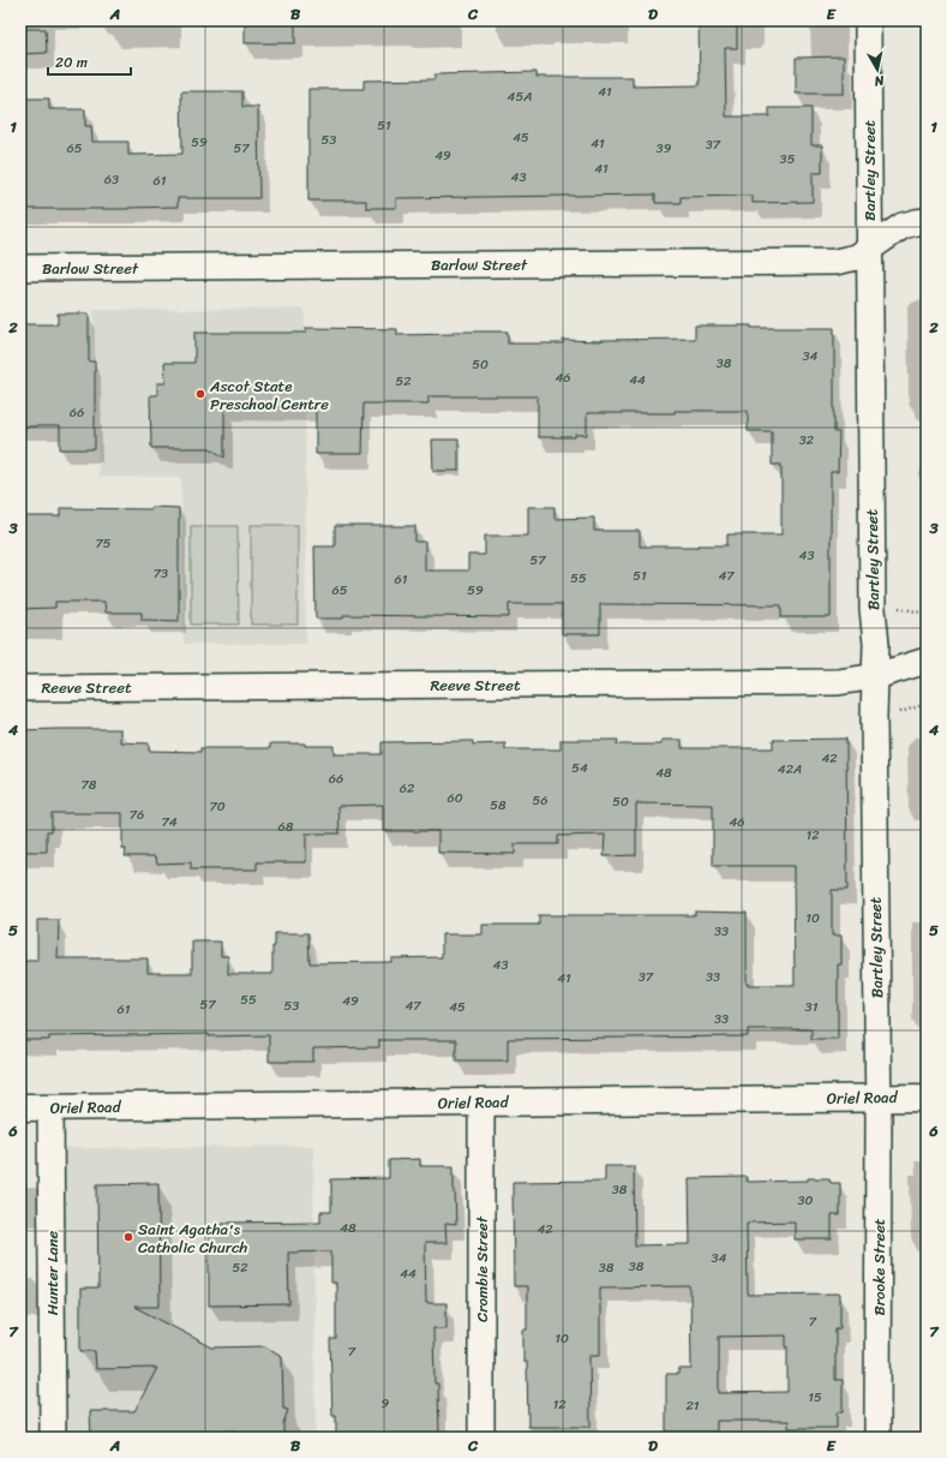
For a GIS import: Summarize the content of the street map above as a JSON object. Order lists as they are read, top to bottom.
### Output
{
  "streets": {
    "street": [
      "Bartley Street",
      "Barlow Street",
      "Reeve Street",
      "Oriel Road",
      "Brooke Street",
      "Crombie Street",
      "Hunter Lane"
    ]
  },
  "crossings": [
    ["Bartley Street", "Barlow Street"],
    ["Bartley Street", "Reeve Street"],
    ["Bartley Street", "Oriel Road"],
    ["Bartley Street", "Brooke Street"],
    ["Oriel Road", "Brooke Street"],
    ["Oriel Road", "Crombie Street"],
    ["Oriel Road", "Hunter Lane"]
  ],
  "places": ["Ascot State Preschool Centre", "Saint Agatha's Catholic Church"],
  "house_numbers": [
    "41",
    "45A",
    "51",
    "45",
    "53",
    "59",
    "41",
    "37",
    "65",
    "57",
    "39",
    "49",
    "35",
    "41",
    "43",
    "63",
    "61",
    "34",
    "38",
    "50",
    "46",
    "44",
    "52",
    "66",
    "32",
    "75",
    "43",
    "57",
    "73",
    "51",
    "47",
    "55",
    "61",
    "65",
    "59",
    "42",
    "54",
    "42A",
    "48",
    "66",
    "78",
    "62",
    "60",
    "56",
    "50",
    "58",
    "70",
    "76",
    "74",
    "46",
    "68",
    "12",
    "10",
    "33",
    "43",
    "37",
    "33",
    "41",
    "55",
    "49",
    "57",
    "53",
    "47",
    "45",
    "31",
    "61",
    "33",
    "38",
    "30",
    "48",
    "42",
    "34",
    "38",
    "52",
    "38",
    "44",
    "7",
    "10",
    "7",
    "15",
    "9",
    "12",
    "21"
  ],
  "scale_bar": "20 m",
  "north": "bottom",
  "grid": {
    "columns": [
      "A",
      "B",
      "C",
      "D",
      "E"
    ],
    "rows": [
      "1",
      "2",
      "3",
      "4",
      "5",
      "6",
      "7"
    ]
  }
}
